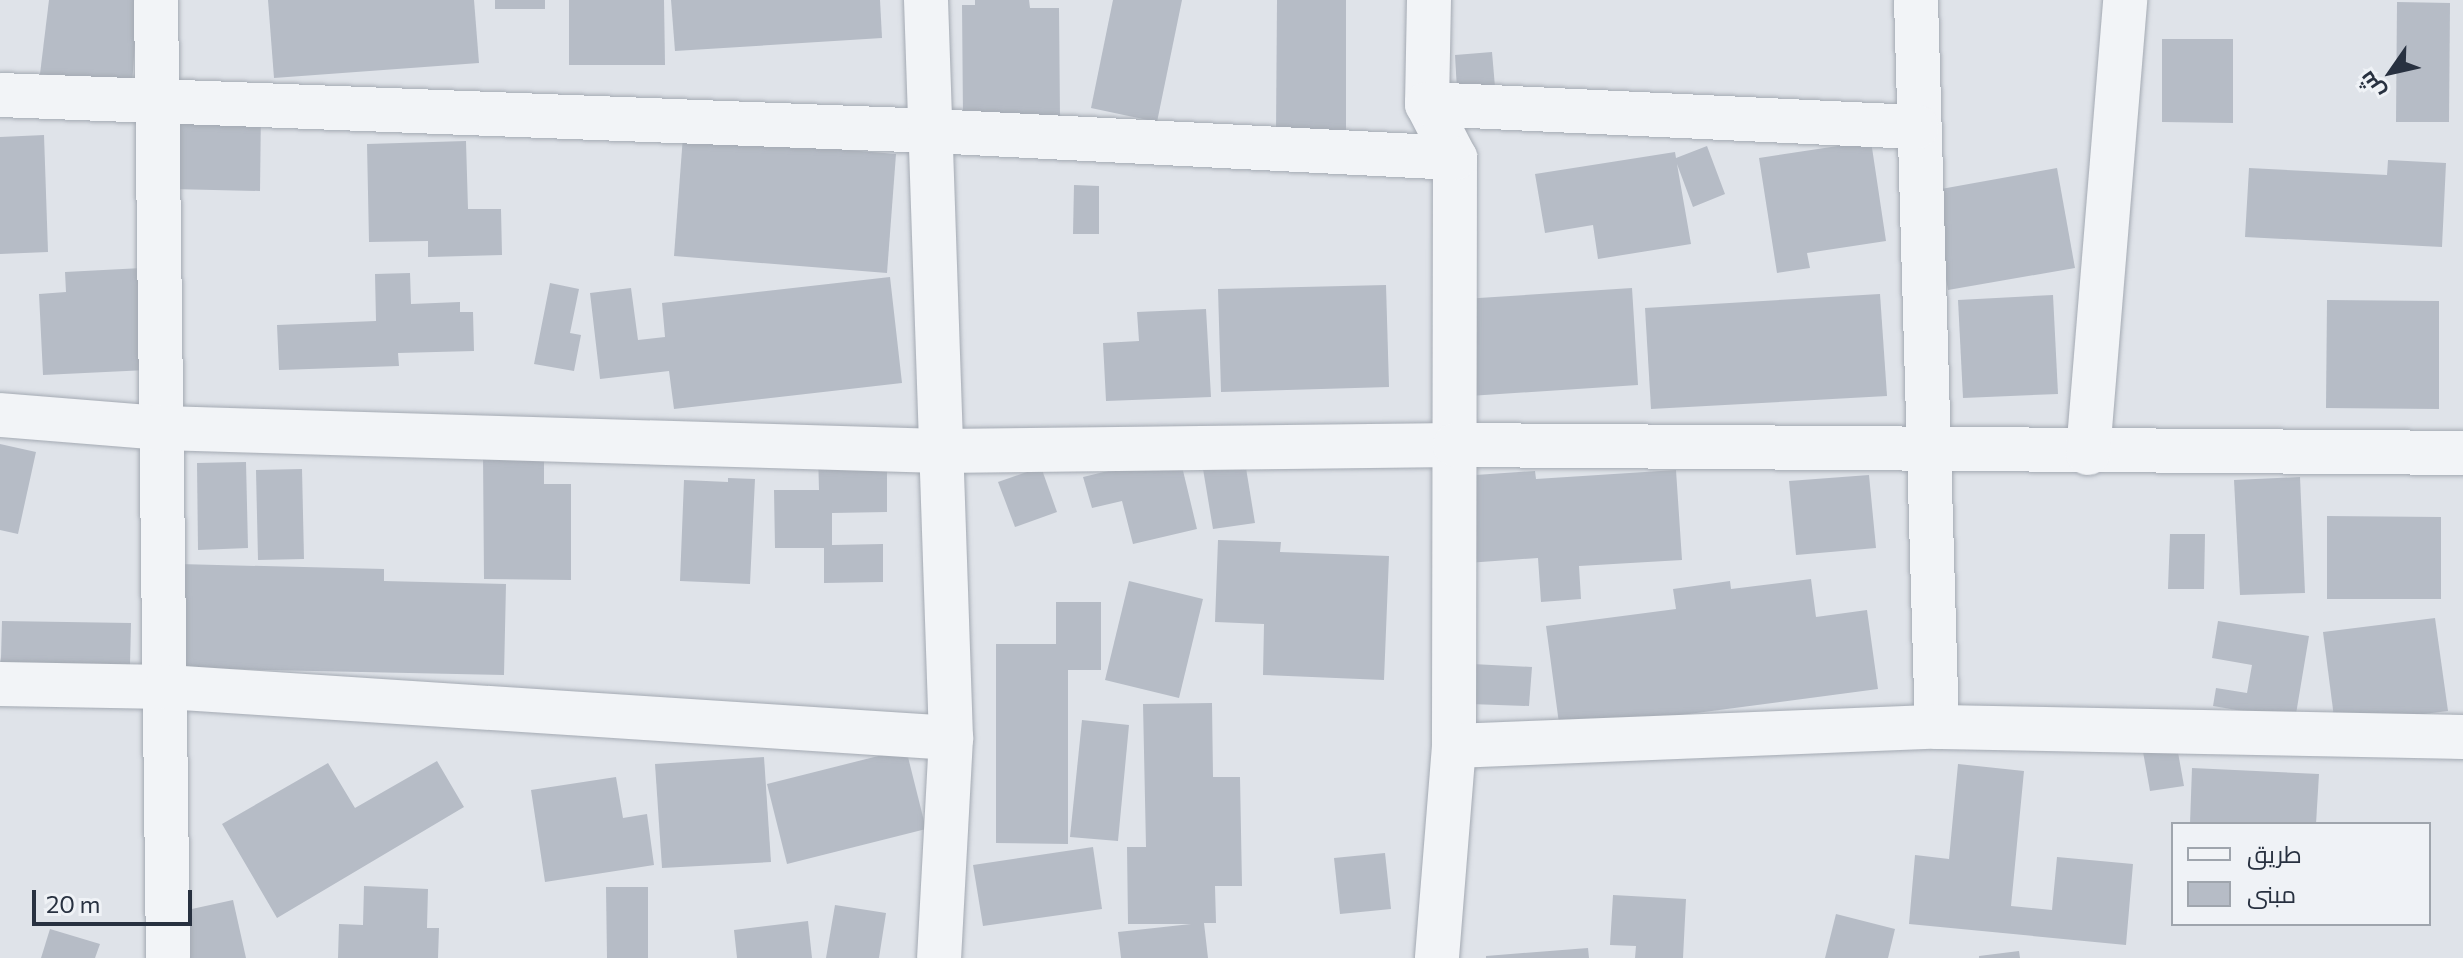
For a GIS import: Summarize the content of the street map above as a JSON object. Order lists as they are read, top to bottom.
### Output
{
  "legend": ["طريق", "مبنى"],
  "scale_bar": "20 m",
  "north": "bottom left"
}
